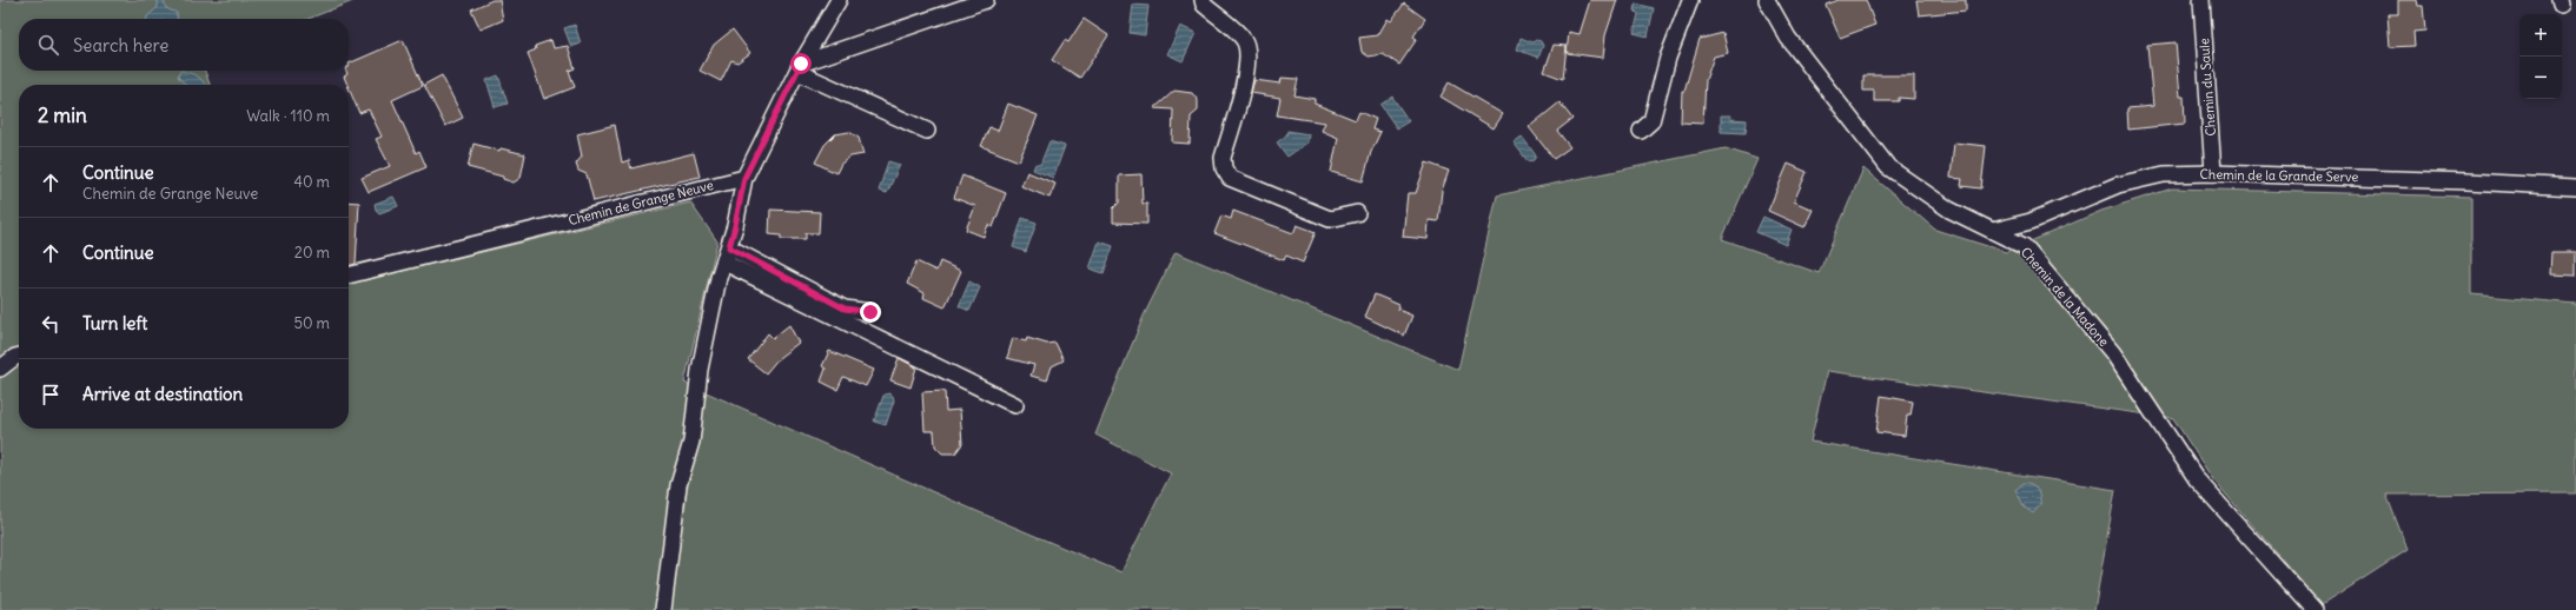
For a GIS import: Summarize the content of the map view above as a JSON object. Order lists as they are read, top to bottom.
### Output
{
  "streets": {
    "street": [
      "Chemin du Saule",
      "Chemin de la Grande Serve",
      "Chemin de Grange Neuve",
      "Chemin de la Madone"
    ]
  },
  "crossings": [
    ["Chemin du Saule", "Chemin de la Grande Serve"],
    ["Chemin de la Grande Serve", "Chemin de la Madone"]
  ],
  "page": {
    "map_buttons": ["+", "−"],
    "search": "Search here",
    "heading": ["2 min", "Walk · 110 m"],
    "list": [
      ["Continue", "Chemin de Grange Neuve", "40 m"],
      ["Continue", "20 m"],
      ["Turn left", "50 m"],
      "Arrive at destination"
    ]
  }
}
